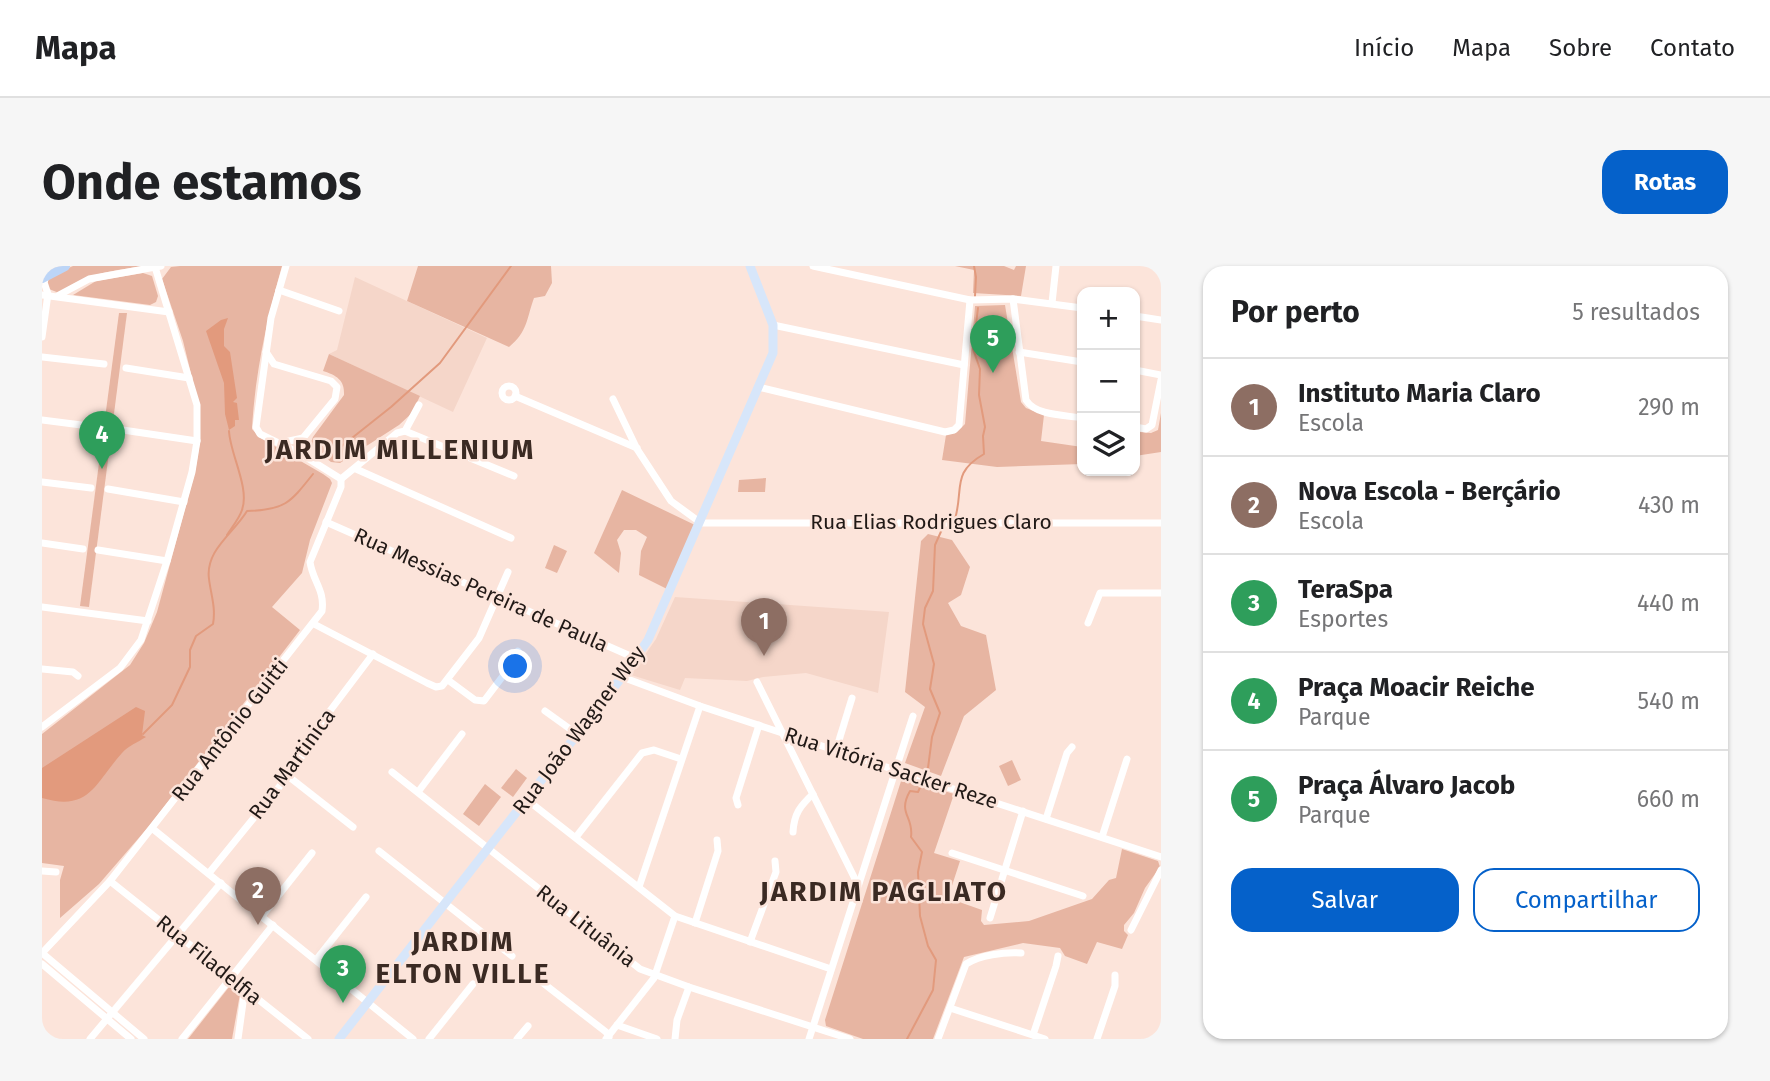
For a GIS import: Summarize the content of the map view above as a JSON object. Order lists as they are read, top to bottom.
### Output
{
  "streets": {
    "main road": ["Rua João Wagner Wey"],
    "street": [
      "Rua Elias Rodrigues Claro",
      "Rua Messias Pereira de Paula",
      "Rua Antônio Guitti",
      "Rua Martinica",
      "Rua Vitória Sacker Reze",
      "Rua Lituânia",
      "Rua Filadelfia"
    ]
  },
  "crossings": [
    ["Rua Elias Rodrigues Claro", "Rua João Wagner Wey"],
    ["Rua Messias Pereira de Paula", "Rua Antônio Guitti"],
    ["Rua Messias Pereira de Paula", "Rua João Wagner Wey"],
    ["Rua Antônio Guitti", "Rua Filadelfia"],
    ["Rua João Wagner Wey", "Rua Vitória Sacker Reze"],
    ["Rua João Wagner Wey", "Rua Lituânia"]
  ],
  "districts": ["JARDIM MILLENIUM", "JARDIM PAGLIATO", "JARDIM ELTON VILLE"],
  "page": {
    "header": "Mapa",
    "nav": [
      "Início",
      "Mapa",
      "Sobre",
      "Contato"
    ],
    "buttons": [
      "Rotas",
      ["Salvar", "Compartilhar"]
    ],
    "title": "Onde estamos",
    "heading": ["Por perto", "5 resultados"],
    "map_buttons": ["+", "−"],
    "pins": [
      "5",
      "4",
      "1",
      "2",
      "3"
    ],
    "list": [
      {
        "mark": "1",
        "name": "Instituto Maria Claro",
        "note": "Escola",
        "value": "290 m"
      },
      {
        "mark": "2",
        "name": "Nova Escola - Berçário",
        "note": "Escola",
        "value": "430 m"
      },
      {
        "mark": "3",
        "name": "TeraSpa",
        "note": "Esportes",
        "value": "440 m"
      },
      {
        "mark": "4",
        "name": "Praça Moacir Reiche",
        "note": "Parque",
        "value": "540 m"
      },
      {
        "mark": "5",
        "name": "Praça Álvaro Jacob",
        "note": "Parque",
        "value": "660 m"
      }
    ]
  }
}
